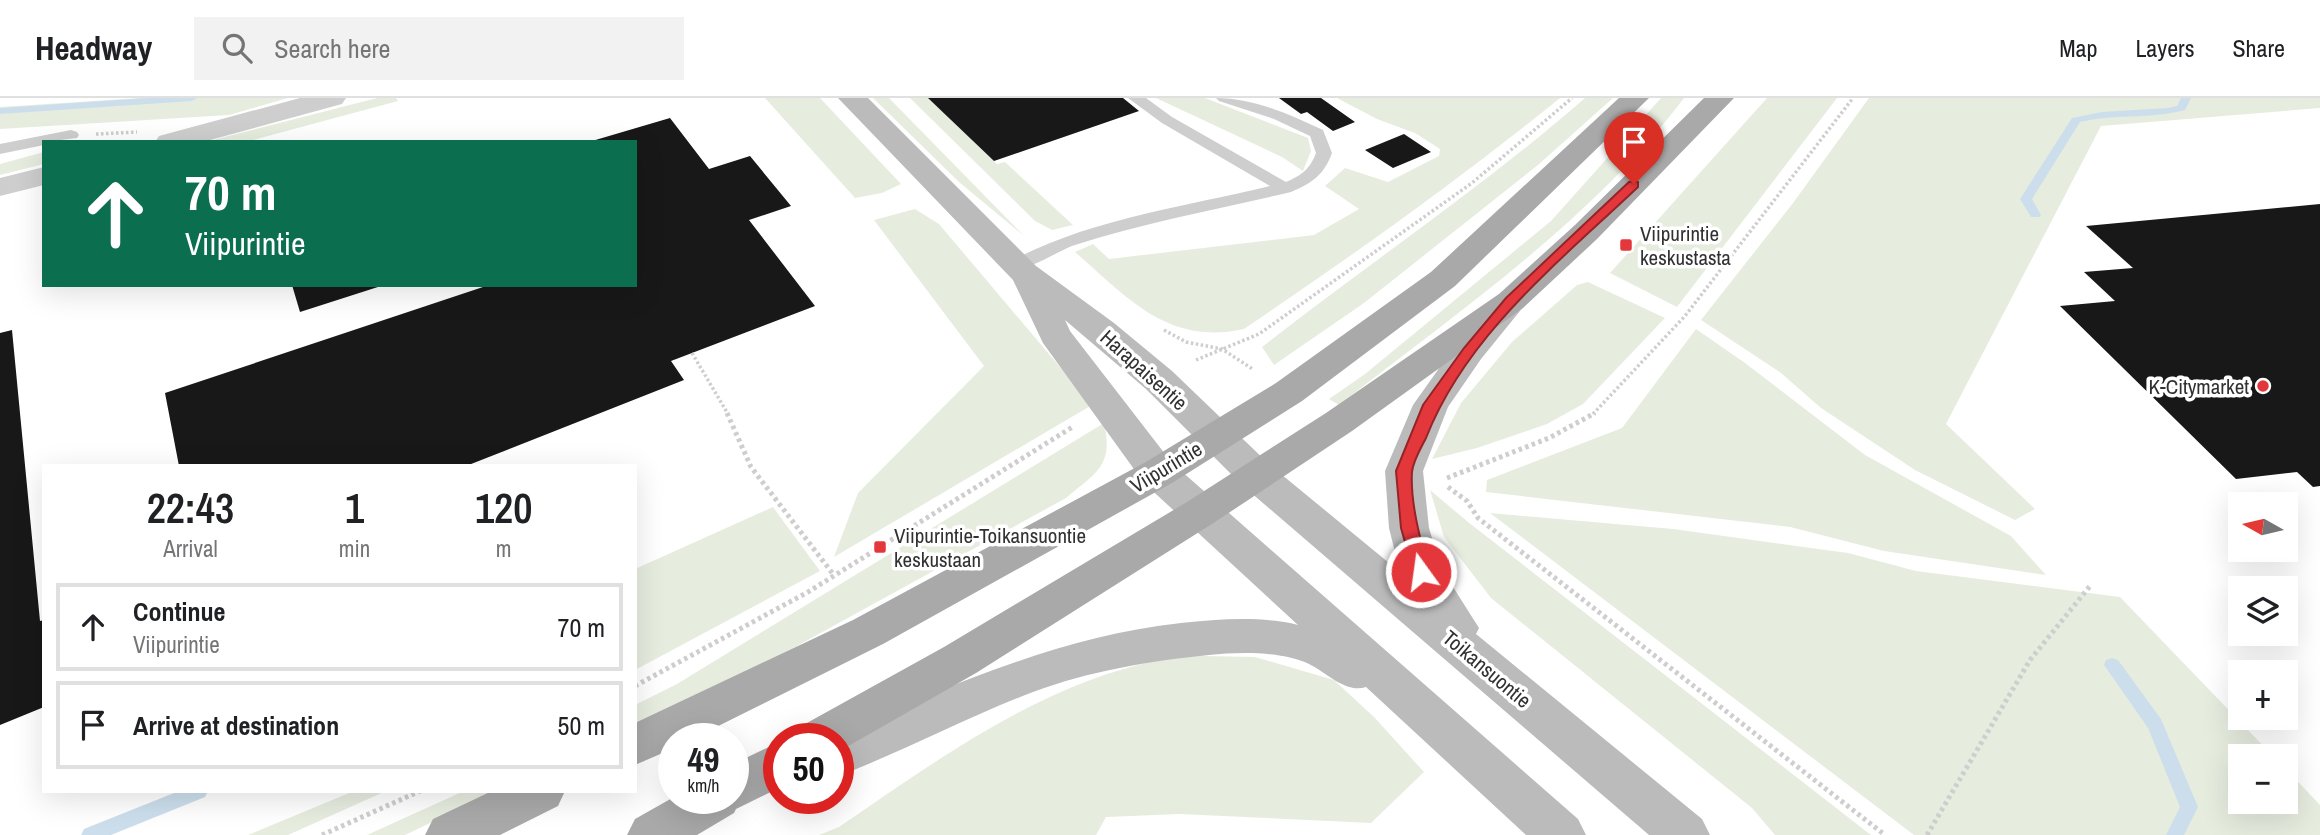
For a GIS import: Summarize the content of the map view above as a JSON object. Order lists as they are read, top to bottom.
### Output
{
  "streets": {
    "main road": ["Harapaisentie", "Viipurintie", "Toikansuontie"]
  },
  "crossings": [
    ["Harapaisentie", "Viipurintie"],
    ["Harapaisentie", "Toikansuontie"]
  ],
  "places": {
    "transit": ["Viipurintie keskustasta", "Viipurintie-Toikansuontie keskustaan"],
    "other": ["K-Citymarket"]
  },
  "north": "left",
  "page": {
    "header": "Headway",
    "search": "Search here",
    "nav": ["Map", "Layers", "Share"],
    "turn": ["70 m", "Viipurintie"],
    "eta": [
      "22:43",
      "Arrival",
      "1",
      "min",
      "120",
      "m"
    ],
    "map_buttons": ["+", "−"],
    "list": [
      {
        "name": "Continue",
        "note": "Viipurintie",
        "value": "70 m"
      },
      {
        "name": "Arrive at destination",
        "value": "50 m"
      }
    ],
    "speed": "49 km/h",
    "limit": "50"
  }
}
